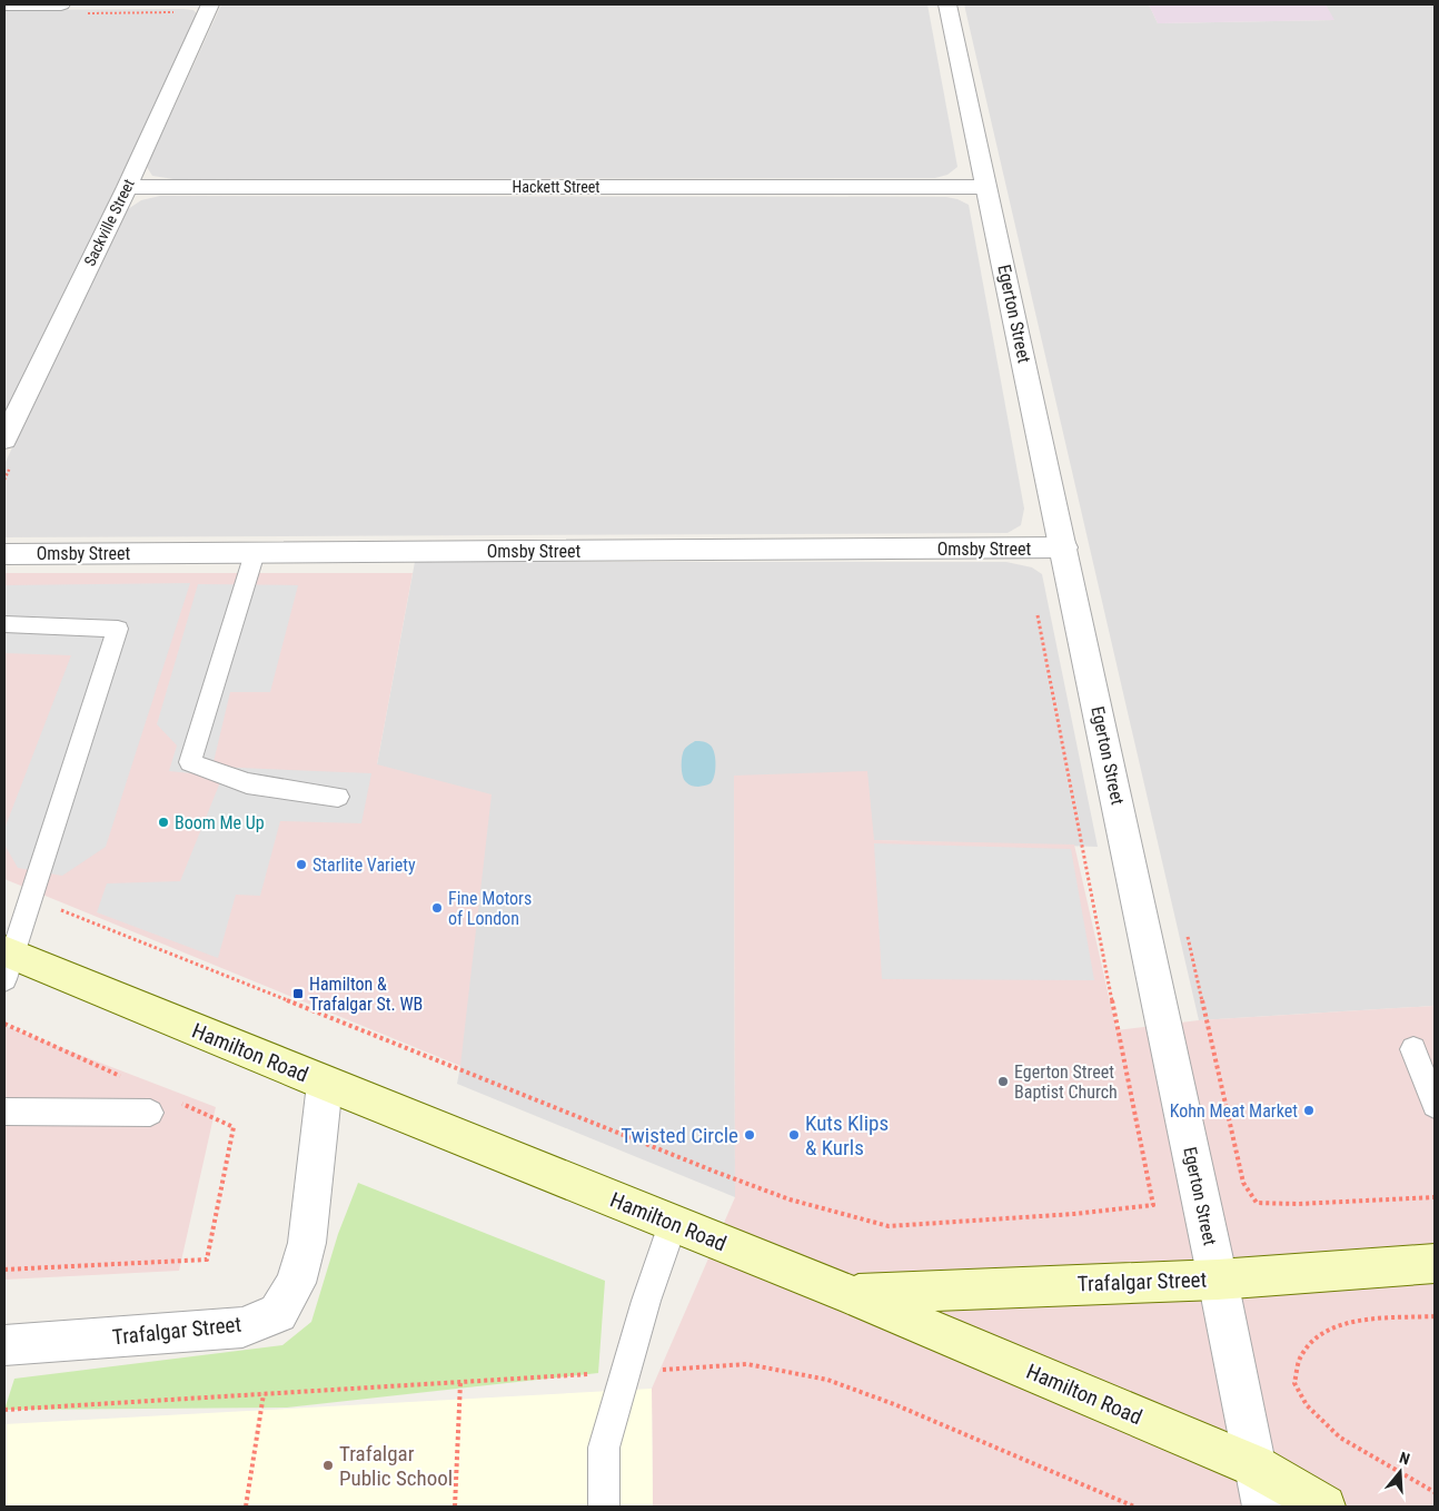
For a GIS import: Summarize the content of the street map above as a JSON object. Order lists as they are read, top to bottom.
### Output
{
  "streets": {
    "main road": ["Hamilton Road", "Trafalgar Street"],
    "street": [
      "Hackett Street",
      "Sackville Street",
      "Egerton Street",
      "Omsby Street"
    ]
  },
  "crossings": [
    ["Hackett Street", "Sackville Street"],
    ["Hackett Street", "Egerton Street"],
    ["Egerton Street", "Omsby Street"],
    ["Egerton Street", "Hamilton Road"],
    ["Egerton Street", "Trafalgar Street"],
    ["Hamilton Road", "Trafalgar Street"]
  ],
  "places": {
    "other": [
      "Boom Me Up",
      "Starlite Variety",
      "Fine Motors of London",
      "Egerton Street Baptist Church",
      "Kohn Meat Market",
      "Twisted Circle",
      "Kuts Klips & Kurls",
      "Trafalgar Public School"
    ],
    "transit": ["Hamilton & Trafalgar St. WB"]
  },
  "north": "top"
}
